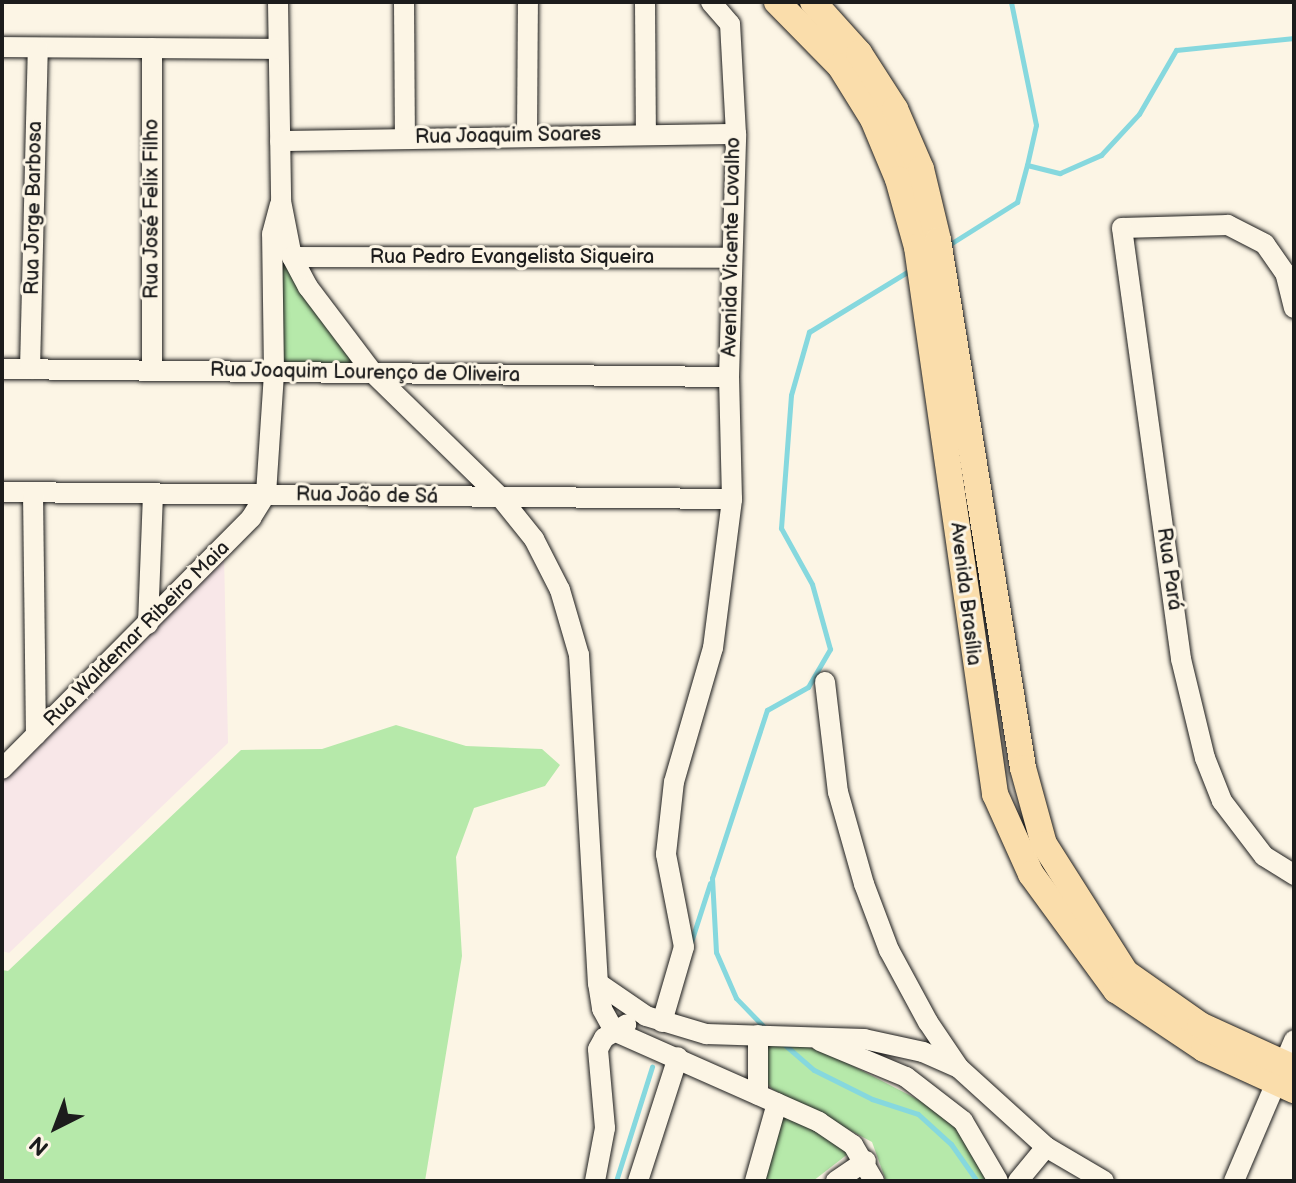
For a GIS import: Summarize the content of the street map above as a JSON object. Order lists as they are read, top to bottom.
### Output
{
  "streets": {
    "main road": ["Avenida Brasília"],
    "street": [
      "Rua Joaquim Soares",
      "Rua Jorge Barbosa",
      "Rua José Felix Filho",
      "Avenida Vicente Lovalho",
      "Rua Pedro Evangelista Siqueira",
      "Rua Joaquim Lourenço de Oliveira",
      "Rua João de Sá",
      "Rua Pará",
      "Rua Waldemar Ribeiro Maia"
    ]
  },
  "crossings": [
    ["Rua Joaquim Soares", "Avenida Vicente Lovalho"],
    ["Rua Jorge Barbosa", "Rua Joaquim Lourenço de Oliveira"],
    ["Rua José Felix Filho", "Rua Joaquim Lourenço de Oliveira"],
    ["Avenida Vicente Lovalho", "Rua Pedro Evangelista Siqueira"],
    ["Avenida Vicente Lovalho", "Rua Joaquim Lourenço de Oliveira"],
    ["Avenida Vicente Lovalho", "Rua João de Sá"],
    ["Rua João de Sá", "Rua Waldemar Ribeiro Maia"]
  ],
  "north": "bottom left"
}
